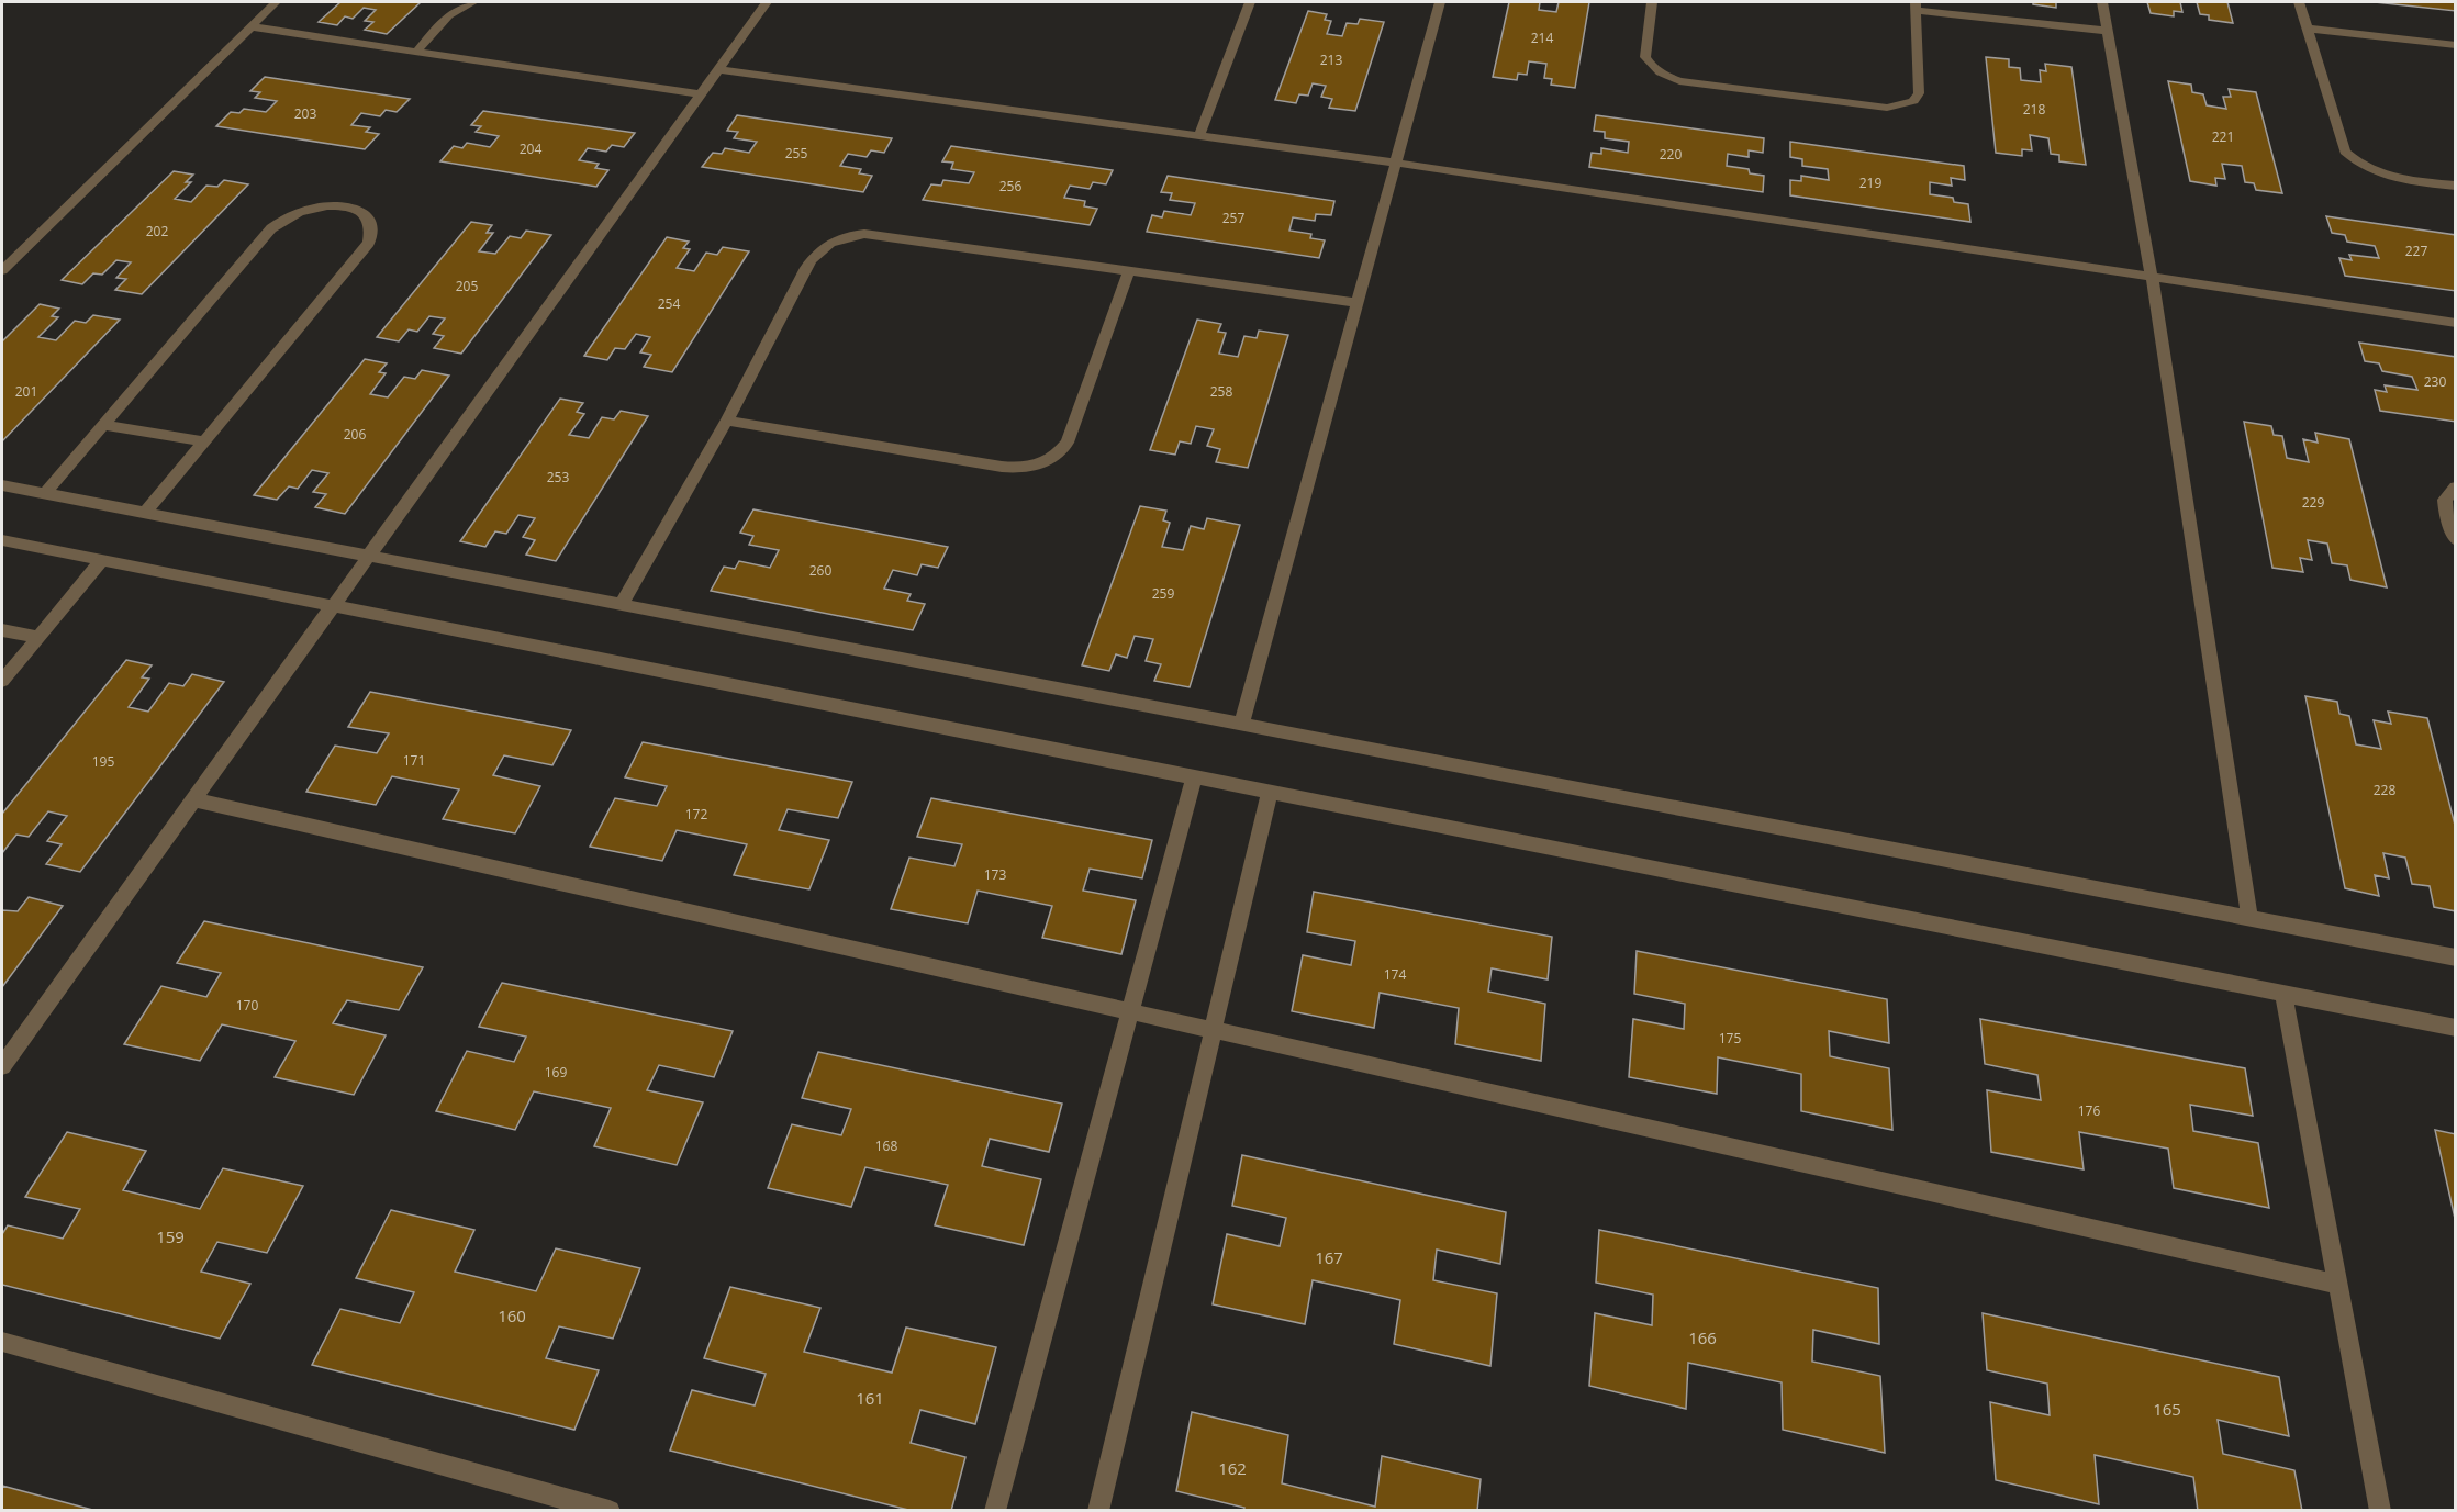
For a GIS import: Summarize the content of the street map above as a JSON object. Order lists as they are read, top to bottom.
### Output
{
  "house_numbers": [
    "214",
    "213",
    "218",
    "203",
    "221",
    "204",
    "255",
    "220",
    "219",
    "256",
    "257",
    "202",
    "227",
    "205",
    "254",
    "230",
    "201",
    "258",
    "206",
    "253",
    "229",
    "260",
    "259",
    "171",
    "195",
    "228",
    "172",
    "173",
    "174",
    "170",
    "175",
    "169",
    "176",
    "168",
    "159",
    "167",
    "160",
    "166",
    "161",
    "165",
    "162"
  ]
}
